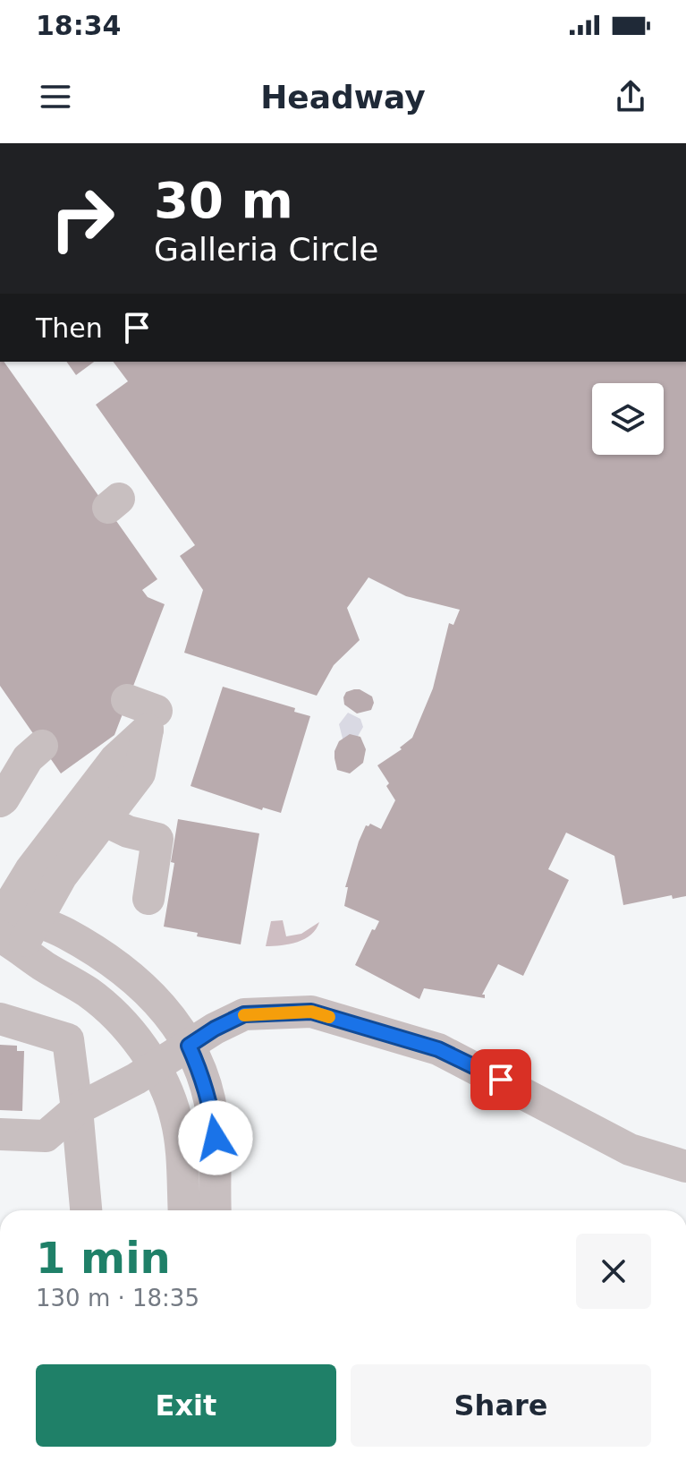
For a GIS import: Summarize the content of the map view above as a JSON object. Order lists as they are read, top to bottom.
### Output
{
  "page": {
    "status": "18:34",
    "header": "Headway",
    "turn": ["30 m", "Galleria Circle"],
    "then": "Then",
    "heading": ["1 min", "130 m · 18:35"],
    "buttons": ["Exit", "Share"]
  }
}
